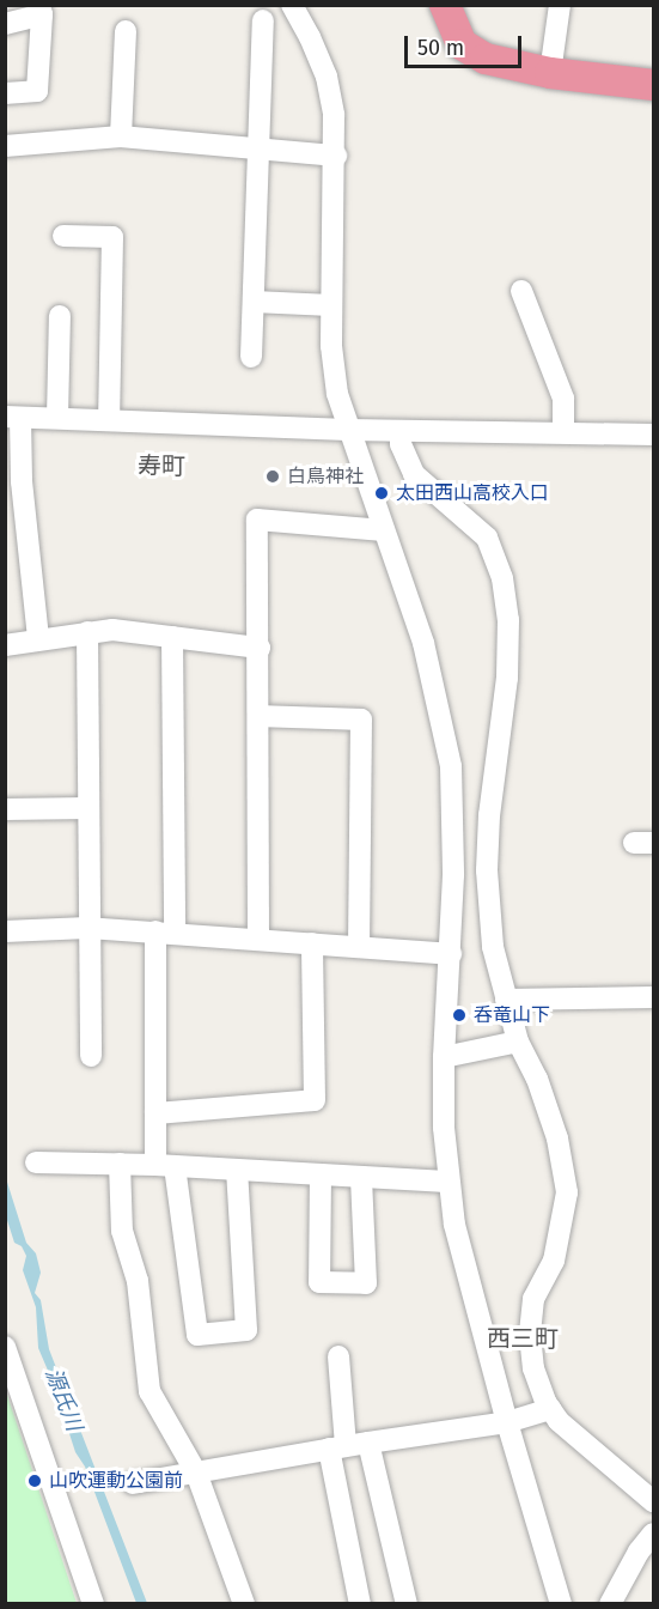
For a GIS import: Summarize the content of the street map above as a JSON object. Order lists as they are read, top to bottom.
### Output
{
  "districts": ["寿町", "西三町"],
  "water": ["源氏川"],
  "places": [
    "白鳥神社",
    "太田西山高校入口",
    "呑竜山下",
    "山吹運動公園前"
  ],
  "scale_bar": "50 m"
}
